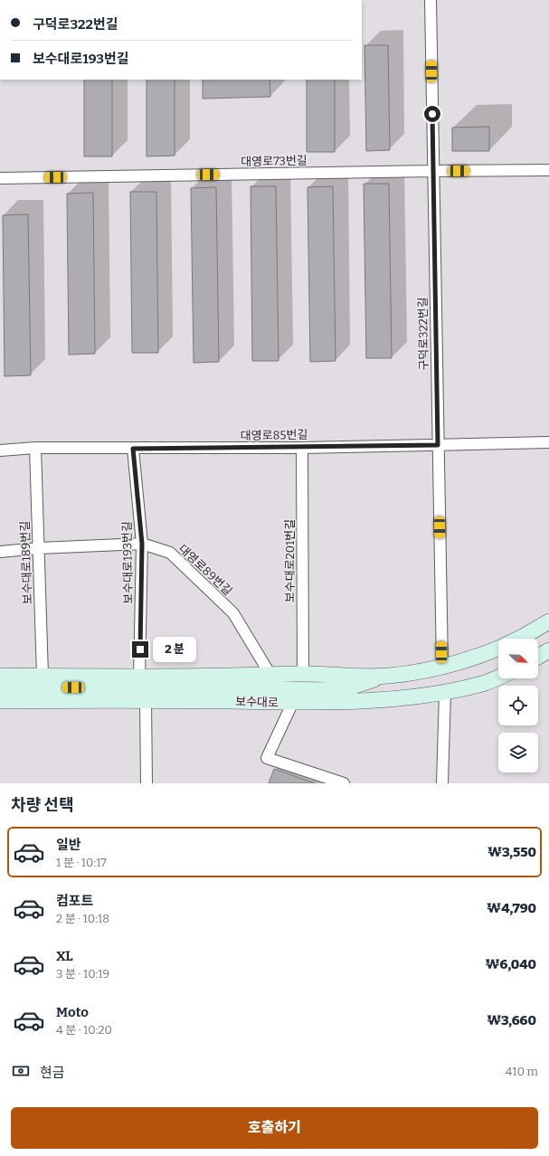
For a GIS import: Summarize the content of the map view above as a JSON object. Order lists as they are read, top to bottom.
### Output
{
  "streets": {
    "main road": ["보수대로"],
    "street": [
      "대영로73번길",
      "구덕로322번길",
      "대영로85번길",
      "보수대로201번길",
      "보수대로189번길",
      "보수대로193번길",
      "대영로89번길"
    ]
  },
  "crossings": [
    ["대영로73번길", "구덕로322번길"],
    ["구덕로322번길", "대영로85번길"],
    ["대영로85번길", "보수대로201번길"],
    ["대영로85번길", "보수대로189번길"],
    ["대영로85번길", "보수대로193번길"],
    ["보수대로189번길", "대영로89번길"],
    ["보수대로193번길", "대영로89번길"]
  ],
  "north": "bottom right",
  "page": {
    "banner": ["구덕로322번길", "보수대로193번길"],
    "bubble": "2 분",
    "heading": "차량 선택",
    "list": [
      {
        "name": "일반",
        "note": "1 분 · 10:17",
        "value": "₩3,550"
      },
      {
        "name": "컴포트",
        "note": "2 분 · 10:18",
        "value": "₩4,790"
      },
      {
        "name": "XL",
        "note": "3 분 · 10:19",
        "value": "₩6,040"
      },
      {
        "name": "Moto",
        "note": "4 분 · 10:20",
        "value": "₩3,660"
      }
    ],
    "pay": ["현금", "410 m"],
    "buttons": "호출하기"
  }
}
